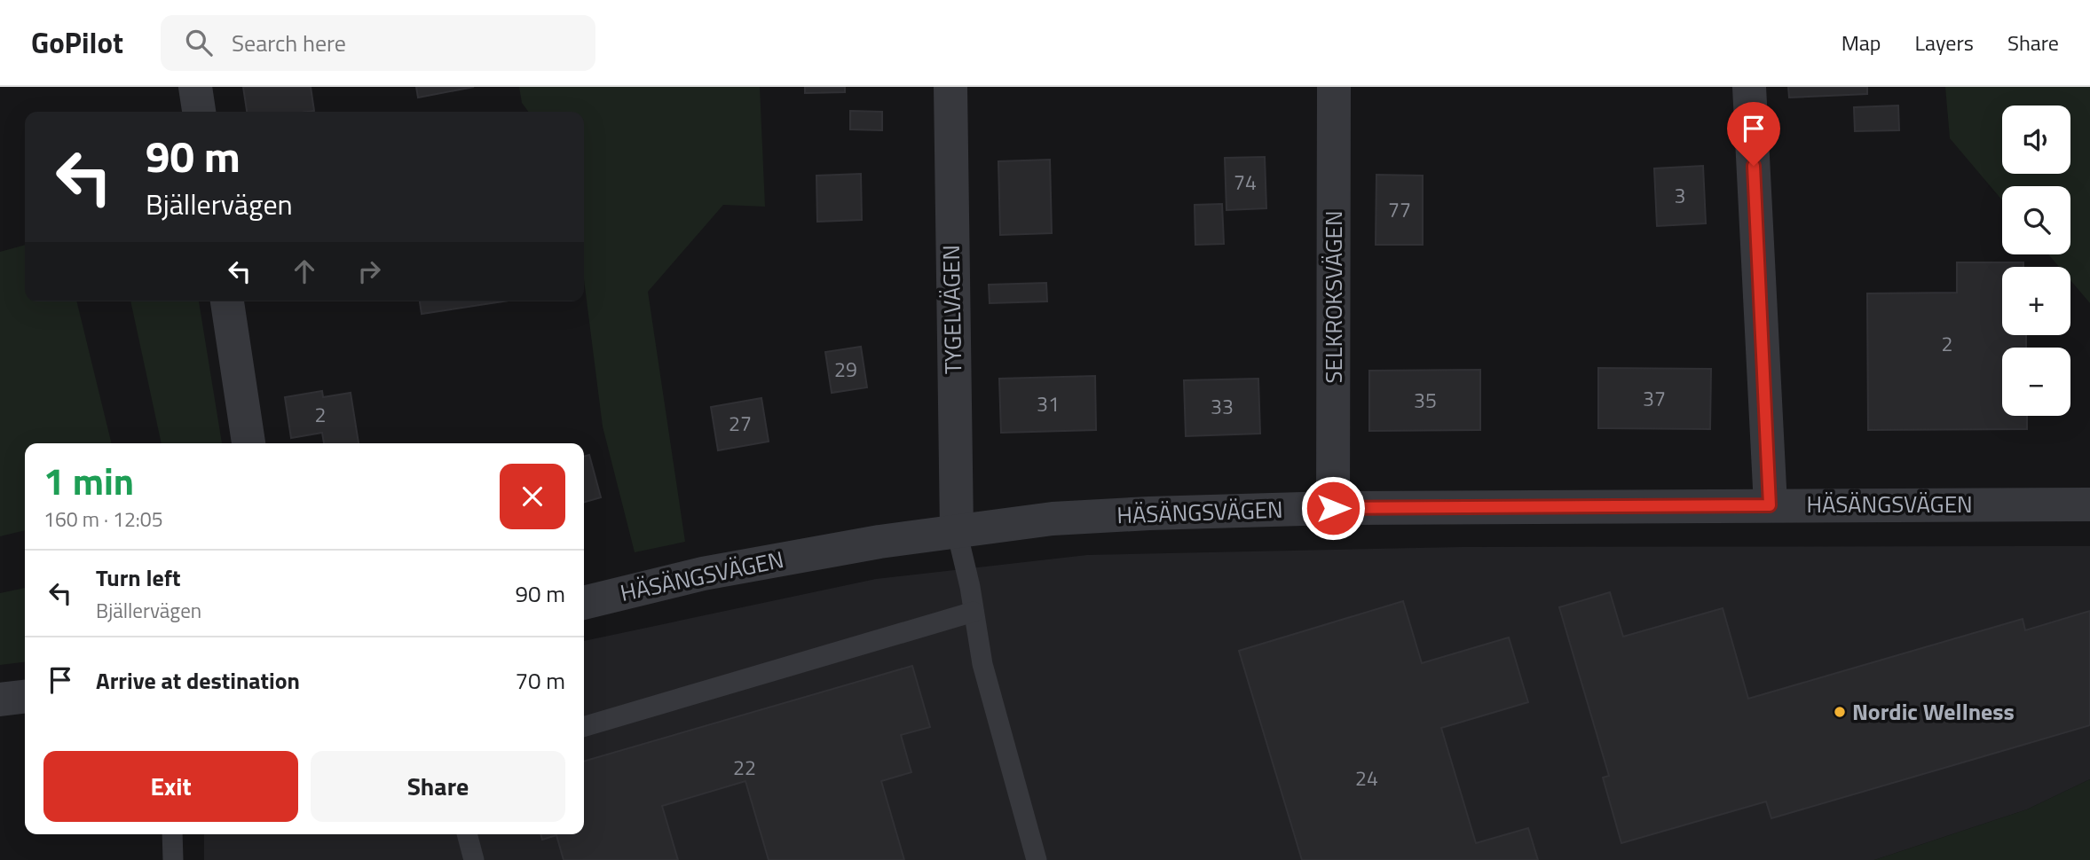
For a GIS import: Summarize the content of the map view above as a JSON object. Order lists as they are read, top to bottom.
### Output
{
  "streets": {
    "street": ["SELKROKSVÄGEN", "TYGELVÄGEN", "HÄSÄNGSVÄGEN"]
  },
  "crossings": [
    ["SELKROKSVÄGEN", "HÄSÄNGSVÄGEN"],
    ["TYGELVÄGEN", "HÄSÄNGSVÄGEN"]
  ],
  "places": ["Nordic Wellness"],
  "house_numbers": [
    "74",
    "3",
    "77",
    "2",
    "29",
    "37",
    "35",
    "31",
    "33",
    "2",
    "27",
    "22",
    "24"
  ],
  "page": {
    "header": "GoPilot",
    "search": "Search here",
    "nav": ["Map", "Layers", "Share"],
    "map_buttons": ["+", "−"],
    "turn": ["90 m", "Bjällervägen"],
    "heading": ["1 min", "160 m · 12:05"],
    "list": [
      {
        "name": "Turn left",
        "note": "Bjällervägen",
        "value": "90 m"
      },
      {
        "name": "Arrive at destination",
        "value": "70 m"
      }
    ],
    "buttons": ["Exit", "Share"]
  }
}
